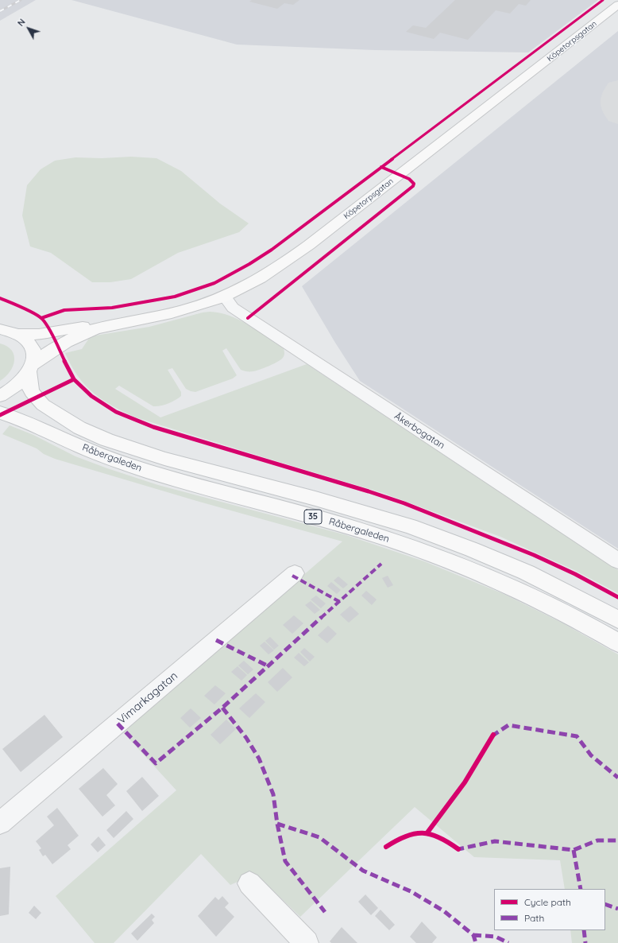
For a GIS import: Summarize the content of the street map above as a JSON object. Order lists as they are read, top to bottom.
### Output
{
  "streets": {
    "main road": ["Köpetorpsgatan", "Råbergaleden", "35"],
    "street": ["Åkerbogatan", "Vimarkagatan"]
  },
  "crossings": [
    ["Köpetorpsgatan", "Åkerbogatan"],
    ["Köpetorpsgatan", "Råbergaleden"],
    ["Köpetorpsgatan", "35"],
    ["Råbergaleden", "35"]
  ],
  "legend": ["Cycle path", "Path"],
  "north": "top left"
}
